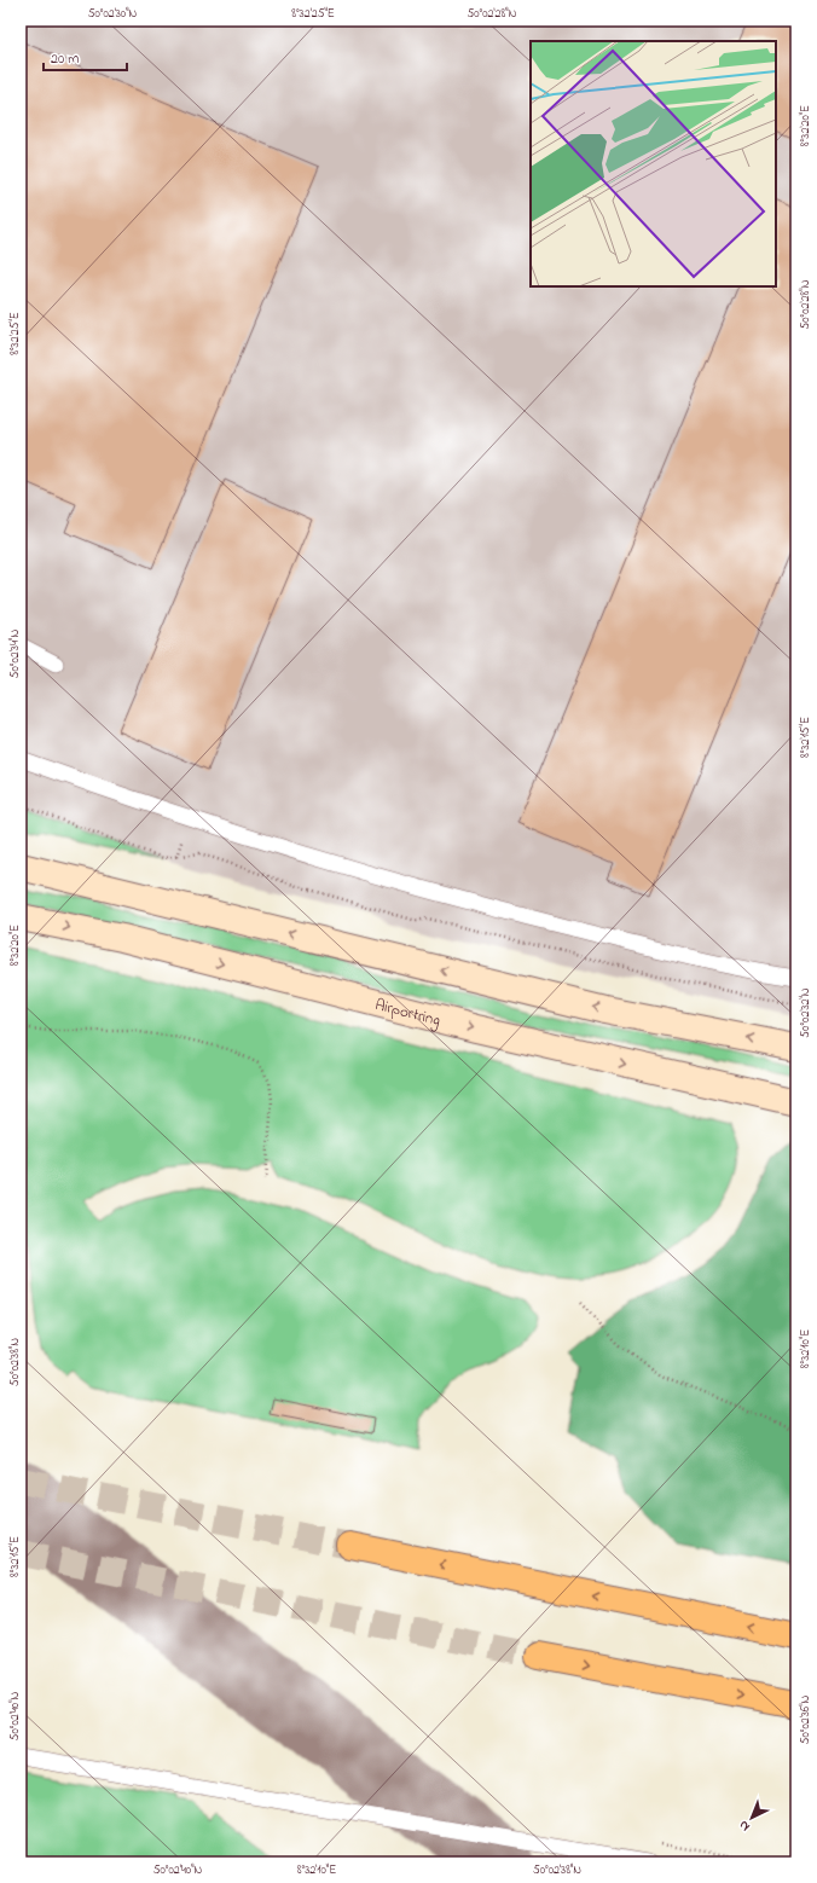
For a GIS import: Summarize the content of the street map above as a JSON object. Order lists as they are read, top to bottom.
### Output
{
  "streets": {
    "street": ["Airportring"]
  },
  "scale_bar": "20 m",
  "north": "bottom left",
  "coordinates": [
    "50°02'30\"N",
    "8°32'25\"E",
    "50°02'28\"N",
    "8°32'20\"E",
    "50°02'34\"N",
    "8°32'15\"E",
    "50°02'32\"N",
    "8°32'10\"E",
    "50°02'38\"N",
    "50°02'40\"N",
    "50°02'36\"N"
  ]
}
